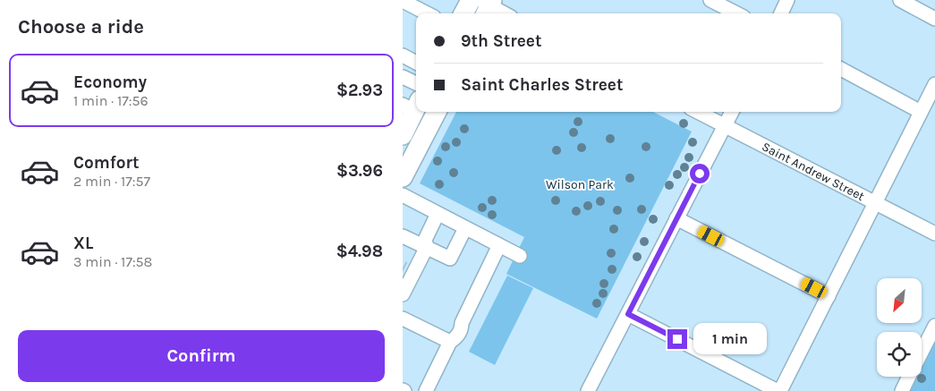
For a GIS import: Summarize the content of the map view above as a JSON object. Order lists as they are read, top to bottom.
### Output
{
  "streets": {
    "street": ["Saint Andrew Street"]
  },
  "parks": ["Wilson Park"],
  "north": "bottom left",
  "page": {
    "heading": "Choose a ride",
    "banner": ["9th Street", "Saint Charles Street"],
    "list": [
      {
        "name": "Economy",
        "note": "1 min · 17:56",
        "value": "$2.93"
      },
      {
        "name": "Comfort",
        "note": "2 min · 17:57",
        "value": "$3.96"
      },
      {
        "name": "XL",
        "note": "3 min · 17:58",
        "value": "$4.98"
      }
    ],
    "buttons": "Confirm",
    "bubble": "1 min"
  }
}
